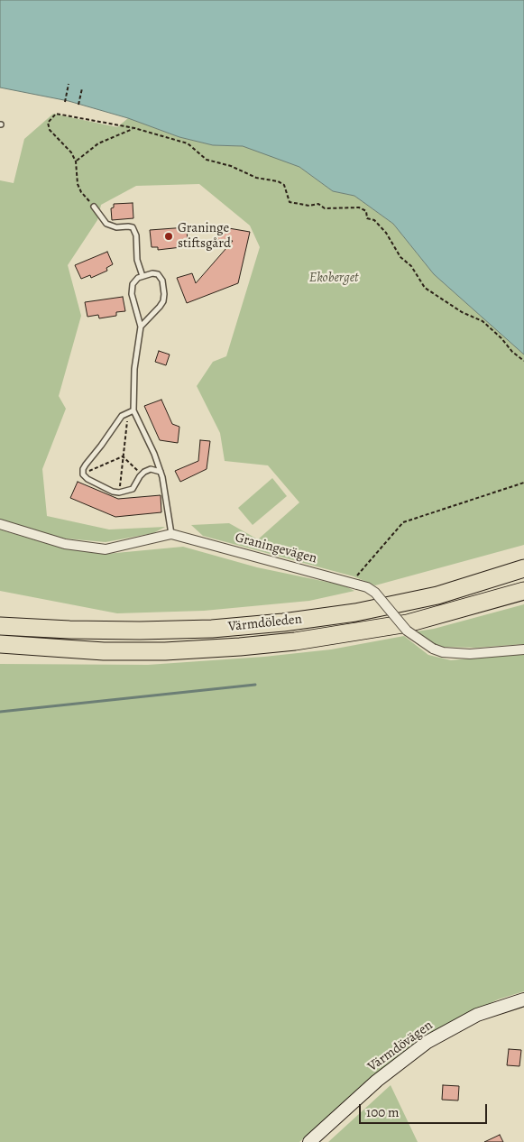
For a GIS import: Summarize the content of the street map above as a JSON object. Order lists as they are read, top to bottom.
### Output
{
  "streets": {
    "highway": ["Värmdöleden"],
    "main road": ["Värmdövägen"],
    "street": ["Graningevägen"]
  },
  "parks": ["Ekoberget"],
  "places": ["Graninge stiftsgård"],
  "scale_bar": "100 m"
}
